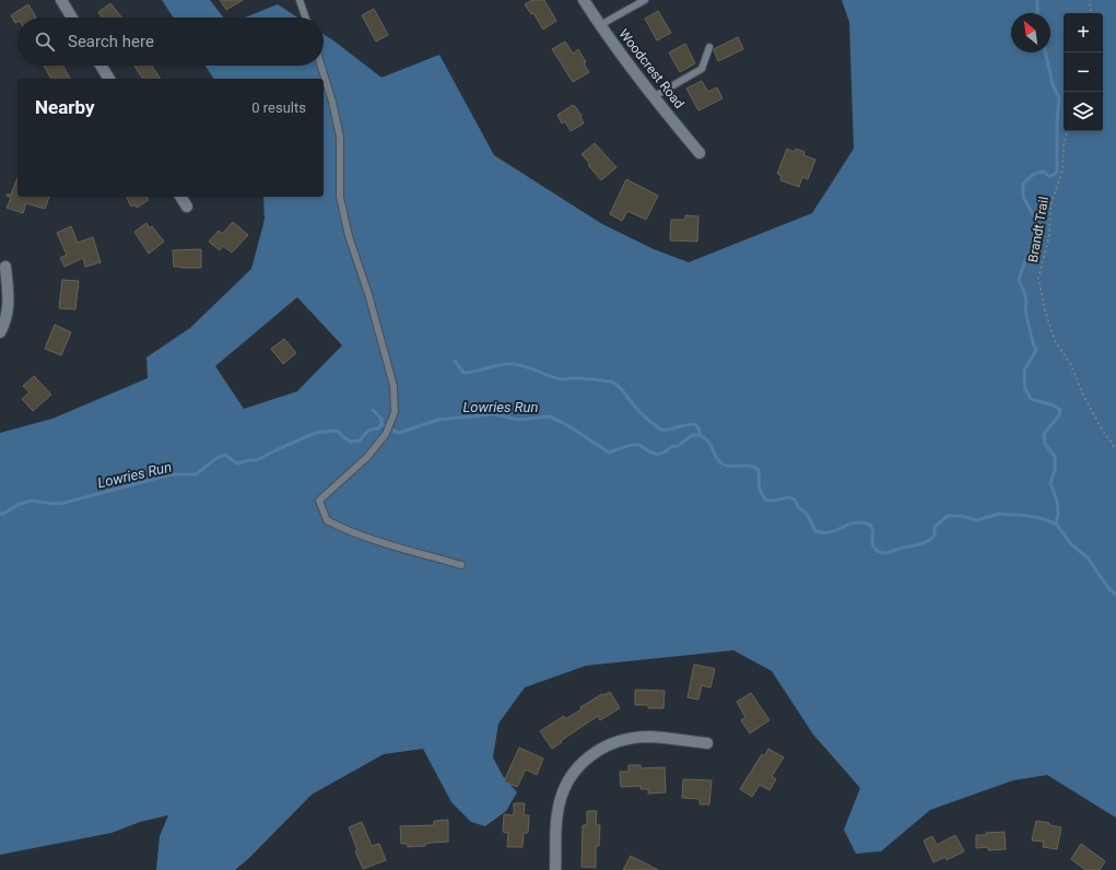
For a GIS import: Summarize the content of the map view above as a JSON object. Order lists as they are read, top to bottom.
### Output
{
  "streets": {
    "street": ["Woodcrest Road"],
    "path": ["Brandt Trail"]
  },
  "water": ["Lowries Run"],
  "north": "top left",
  "page": {
    "map_buttons": ["+", "−"],
    "search": "Search here",
    "heading": ["Nearby", "0 results"]
  }
}
